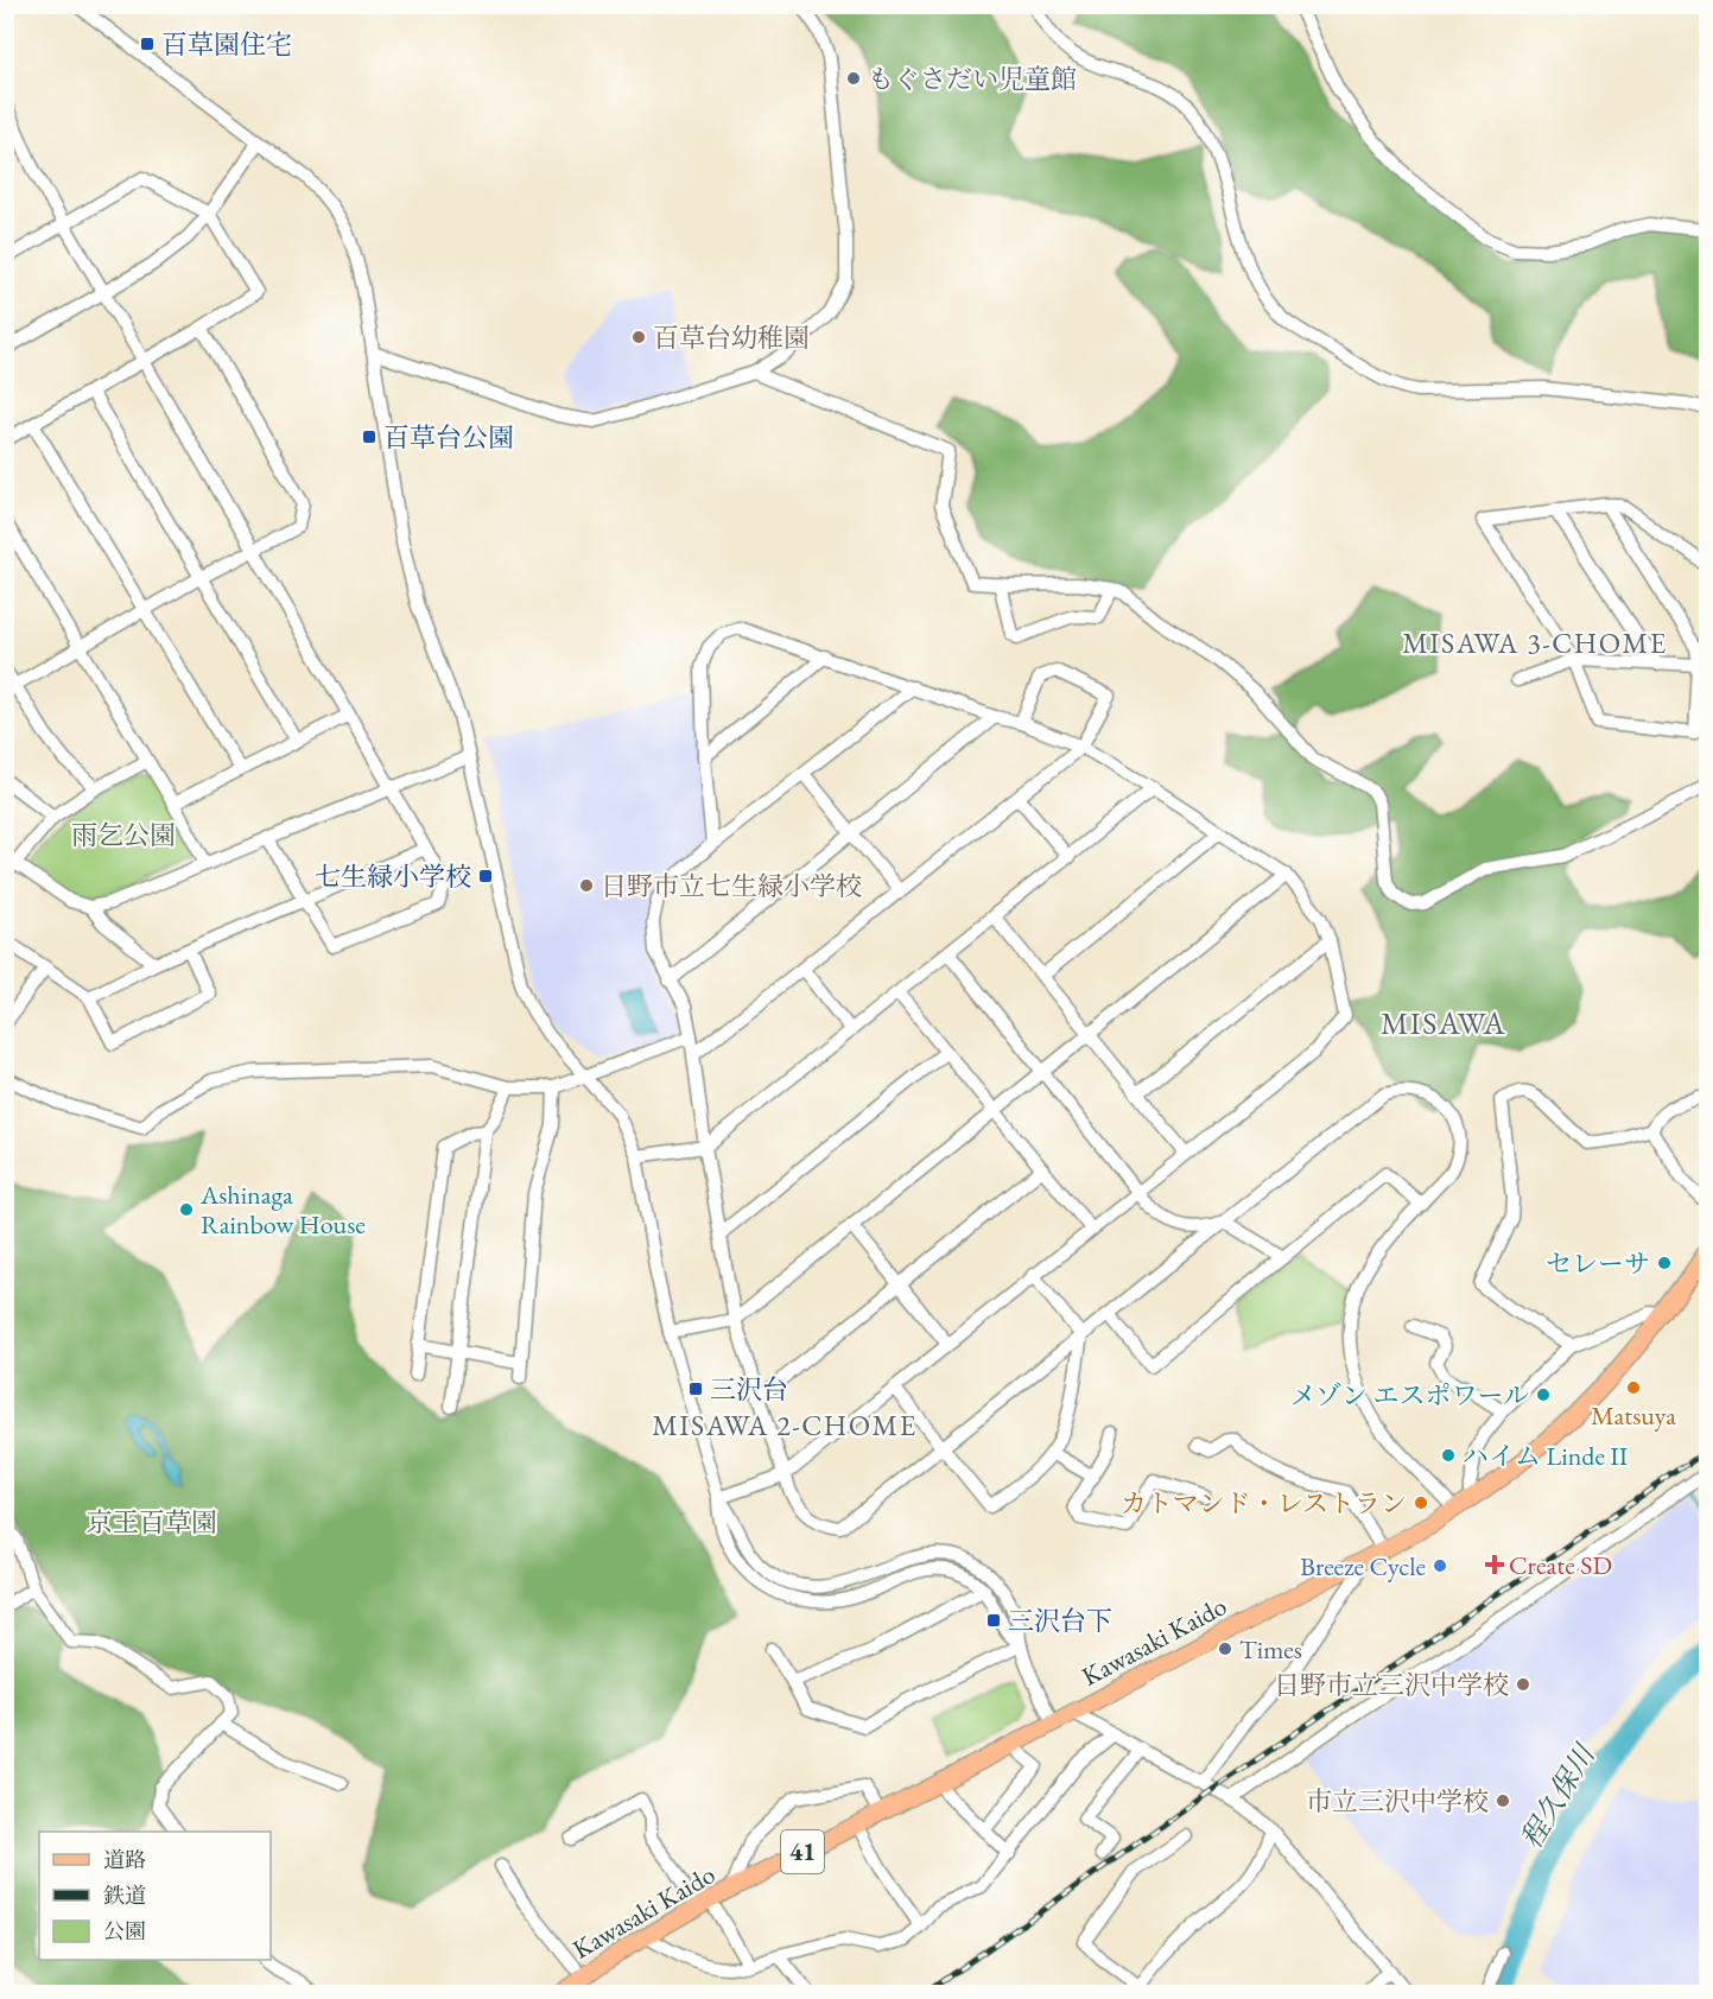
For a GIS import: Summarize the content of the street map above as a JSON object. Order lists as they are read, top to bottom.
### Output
{
  "streets": {
    "main road": ["Kawasaki Kaido", "41"]
  },
  "districts": ["MISAWA 3-CHOME", "MISAWA", "MISAWA 2-CHOME"],
  "water": ["程久保川"],
  "parks": ["雨乞公園", "京王百草園"],
  "places": {
    "transit": [
      "百草園住宅",
      "百草台公園",
      "七生緑小学校",
      "三沢台",
      "三沢台下"
    ],
    "other": [
      "もぐさだい児童館",
      "百草台幼稚園",
      "日野市立七生緑小学校",
      "Ashinaga Rainbow House",
      "セレーサ",
      "Matsuya",
      "メゾン エスポワール",
      "ハイム Linde II",
      "カトマンド・レストラン",
      "Breeze Cycle",
      "Times",
      "日野市立三沢中学校",
      "市立三沢中学校"
    ],
    "health": ["Create SD"]
  },
  "legend": ["道路", "鉄道", "公園"]
}
